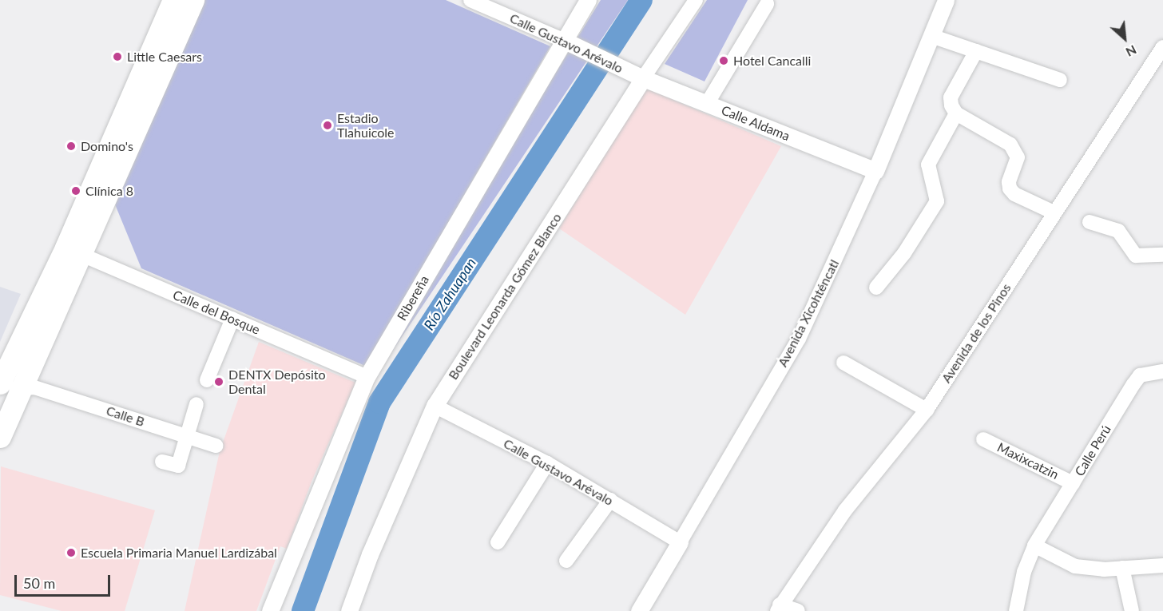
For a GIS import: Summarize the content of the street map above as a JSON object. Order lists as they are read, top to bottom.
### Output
{
  "streets": {
    "street": [
      "Calle Gustavo Arévalo",
      "Calle Aldama",
      "Boulevard Leonarda Gómez Blanco",
      "Ribereña",
      "Calle del Bosque",
      "Avenida Xicohténcatl",
      "Avenida de los Pinos",
      "Calle B",
      "Calle Perú",
      "Maxixcatzin"
    ]
  },
  "crossings": [
    ["Calle Gustavo Arévalo", "Calle Aldama"],
    ["Calle Gustavo Arévalo", "Boulevard Leonarda Gómez Blanco"],
    ["Calle Gustavo Arévalo", "Ribereña"],
    ["Calle Gustavo Arévalo", "Avenida Xicohténcatl"],
    ["Calle Aldama", "Boulevard Leonarda Gómez Blanco"],
    ["Calle Aldama", "Avenida Xicohténcatl"],
    ["Ribereña", "Calle del Bosque"],
    ["Calle Perú", "Maxixcatzin"]
  ],
  "water": ["Río Zahuapan"],
  "places": [
    "Little Caesars",
    "Hotel Cancalli",
    "Estadio Tlahuicole",
    "Domino's",
    "Clínica 8",
    "DENTX Depósito Dental",
    "Escuela Primaria Manuel Lardizábal"
  ],
  "scale_bar": "50 m",
  "north": "bottom right"
}
